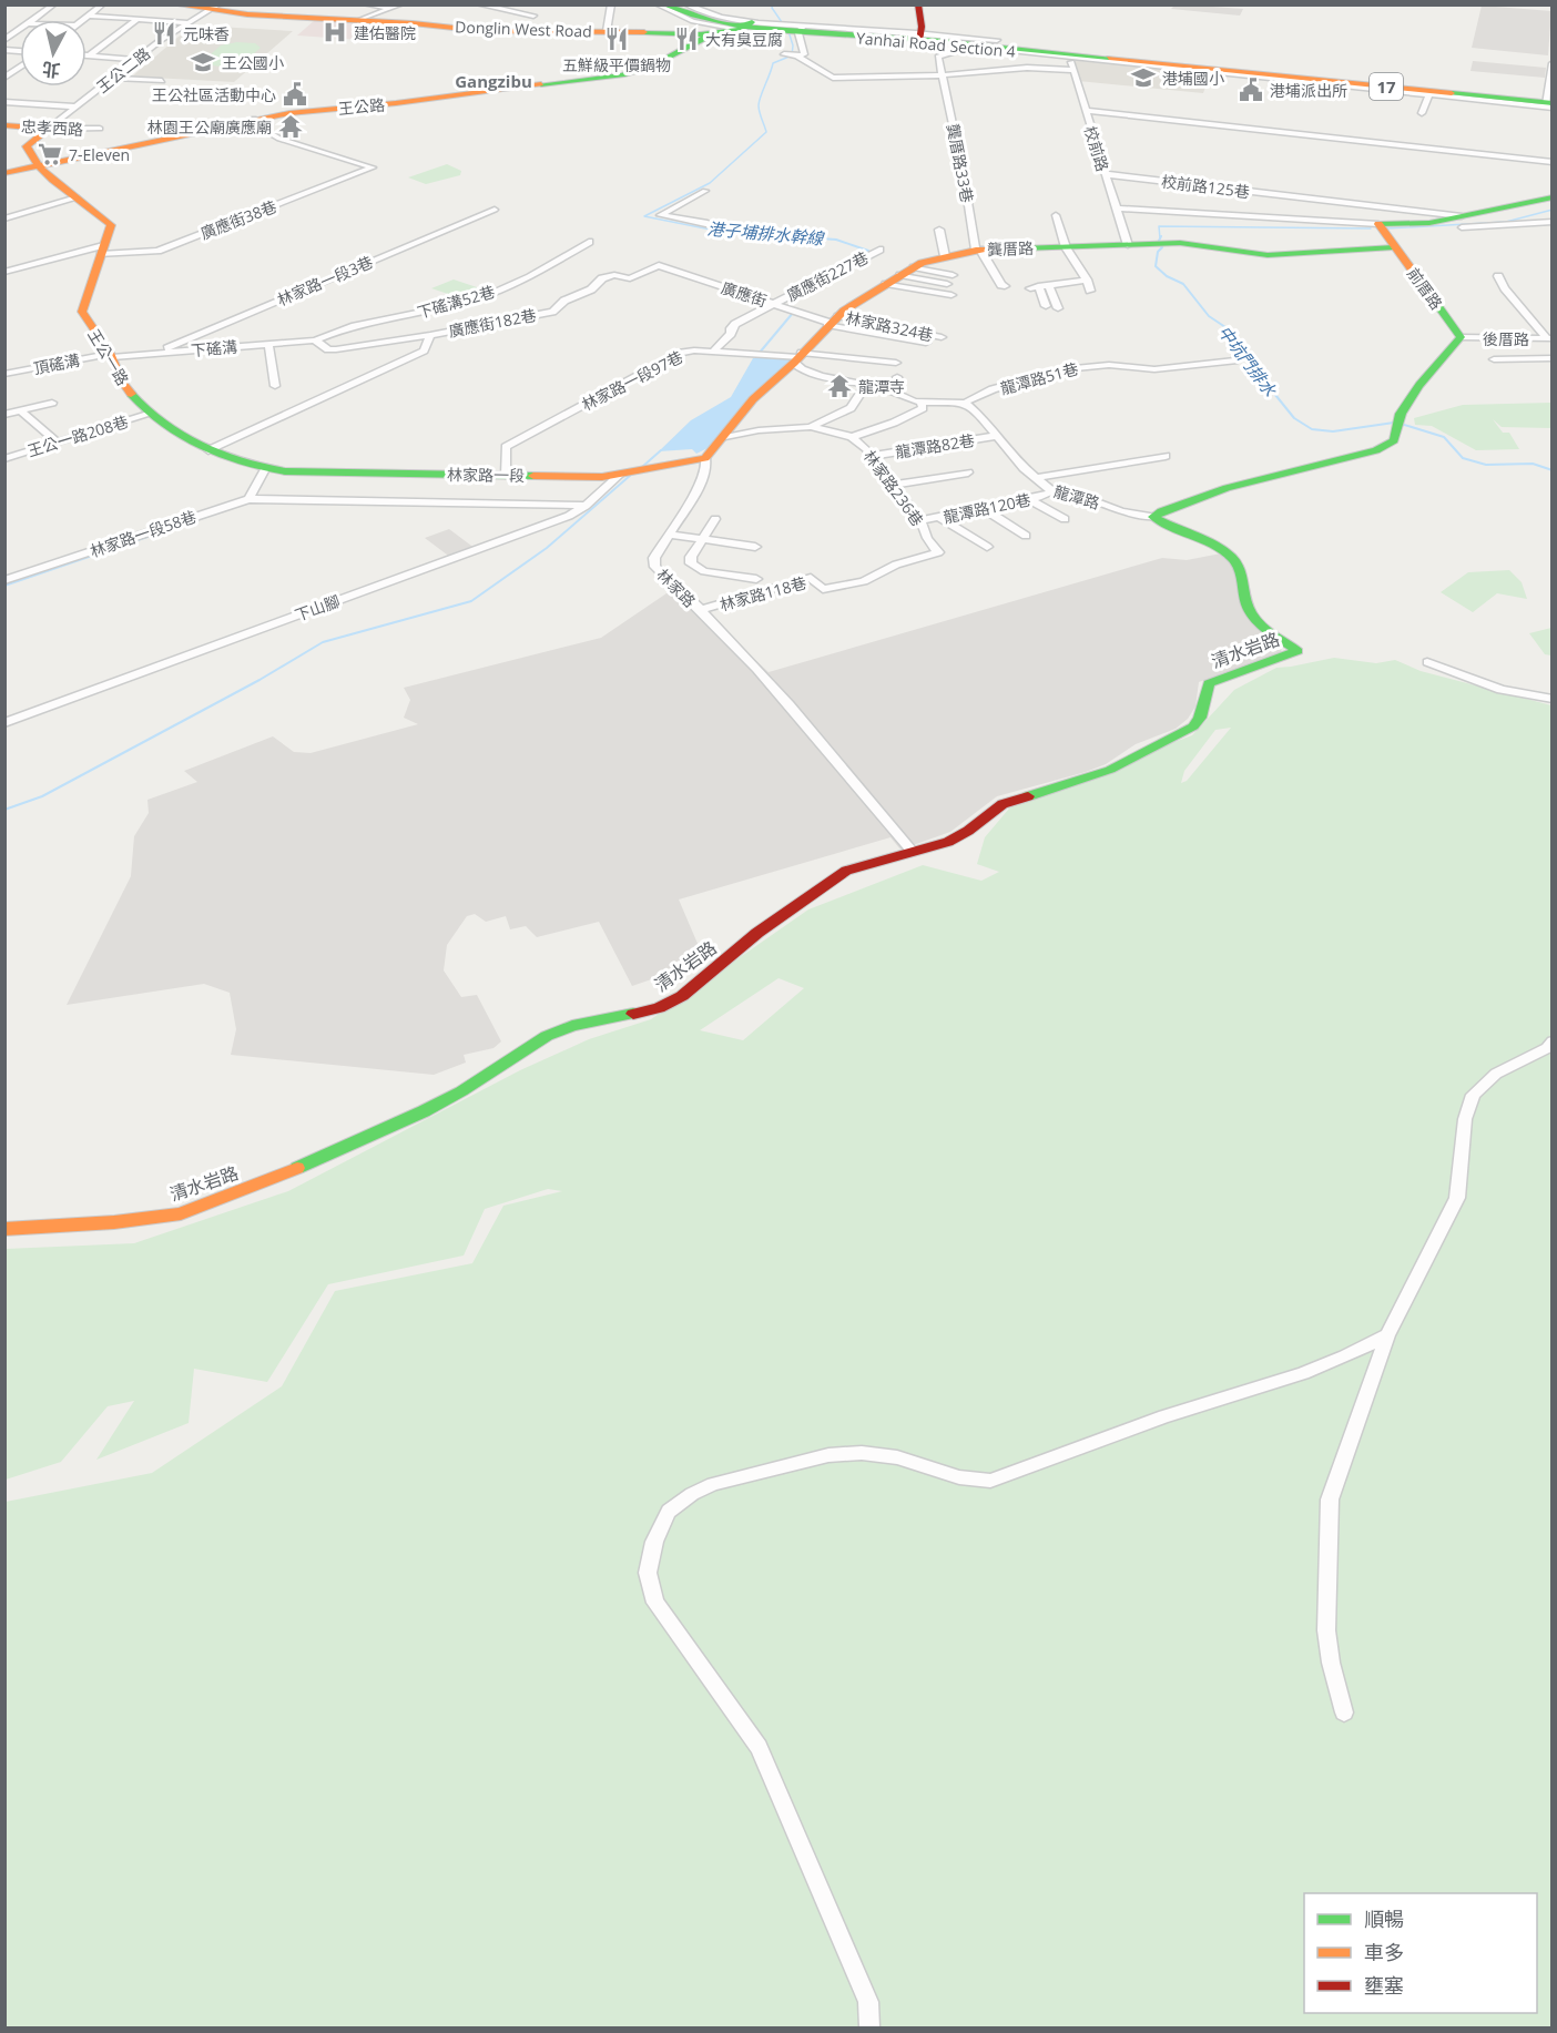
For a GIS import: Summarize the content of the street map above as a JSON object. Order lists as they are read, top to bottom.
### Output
{
  "streets": {
    "street": [
      "Donglin West Road",
      "Yanhai Road Section 4",
      "王公二路",
      "17",
      "王公路",
      "忠孝西路",
      "校前路",
      "龔厝路33巷",
      "校前路125巷",
      "廣應街38巷",
      "龔厝路",
      "廣應街227巷",
      "林家路一段3巷",
      "前厝路",
      "廣應街",
      "下磘溝52巷",
      "廣應街182巷",
      "林家路324巷",
      "後厝路",
      "下磘溝",
      "王公一路",
      "頂磘溝",
      "龍潭路51巷",
      "林家路一段97巷",
      "王公一路208巷",
      "龍潭路82巷",
      "林家路一段",
      "林家路236巷",
      "龍潭路",
      "龍潭路120巷",
      "林家路一段58巷",
      "林家路",
      "林家路118巷",
      "下山腳",
      "清水岩路"
    ]
  },
  "crossings": [
    ["Donglin West Road", "Yanhai Road Section 4"],
    ["Donglin West Road", "王公二路"],
    ["Donglin West Road", "王公路"],
    ["Yanhai Road Section 4", "17"],
    ["Yanhai Road Section 4", "校前路"],
    ["王公二路", "王公路"],
    ["王公二路", "忠孝西路"],
    ["王公二路", "王公一路"],
    ["王公路", "廣應街38巷"],
    ["王公路", "王公一路"],
    ["校前路", "校前路125巷"],
    ["校前路", "龔厝路"],
    ["龔厝路33巷", "龔厝路"],
    ["廣應街38巷", "王公一路"],
    ["龔厝路", "前厝路"],
    ["龔厝路", "林家路"],
    ["廣應街227巷", "廣應街"],
    ["廣應街227巷", "林家路一段97巷"],
    ["林家路一段3巷", "下磘溝"],
    ["前厝路", "後厝路"],
    ["廣應街", "廣應街182巷"],
    ["廣應街", "林家路324巷"],
    ["廣應街", "林家路"],
    ["下磘溝52巷", "廣應街182巷"],
    ["下磘溝52巷", "下磘溝"],
    ["廣應街182巷", "下磘溝"],
    ["林家路324巷", "林家路"],
    ["下磘溝", "王公一路"],
    ["下磘溝", "頂磘溝"],
    ["王公一路", "頂磘溝"],
    ["王公一路", "王公一路208巷"],
    ["王公一路", "林家路一段"],
    ["龍潭路51巷", "龍潭路"],
    ["林家路一段97巷", "林家路一段"],
    ["林家路一段97巷", "林家路"],
    ["龍潭路82巷", "林家路236巷"],
    ["龍潭路82巷", "龍潭路"],
    ["林家路一段", "林家路"],
    ["林家路一段", "下山腳"],
    ["林家路236巷", "龍潭路120巷"],
    ["林家路236巷", "林家路"],
    ["林家路236巷", "林家路118巷"],
    ["龍潭路", "龍潭路120巷"],
    ["龍潭路", "清水岩路"],
    ["林家路一段58巷", "下山腳"],
    ["林家路", "林家路118巷"],
    ["林家路", "清水岩路"]
  ],
  "districts": ["Gangzibu"],
  "water": ["港子埔排水幹線", "中坑門排水"],
  "places": {
    "hospital": ["建佑醫院"],
    "restaurant": ["元味香", "五鮮級平價鍋物", "大有臭豆腐"],
    "school or university": ["王公國小", "港埔國小"],
    "public building": ["港埔派出所", "王公社區活動中心"],
    "temple": ["林園王公廟廣應廟", "龍潭寺"],
    "supermarket": ["7-Eleven"]
  },
  "legend": ["順暢", "車多", "壅塞"],
  "north": "bottom"
}
